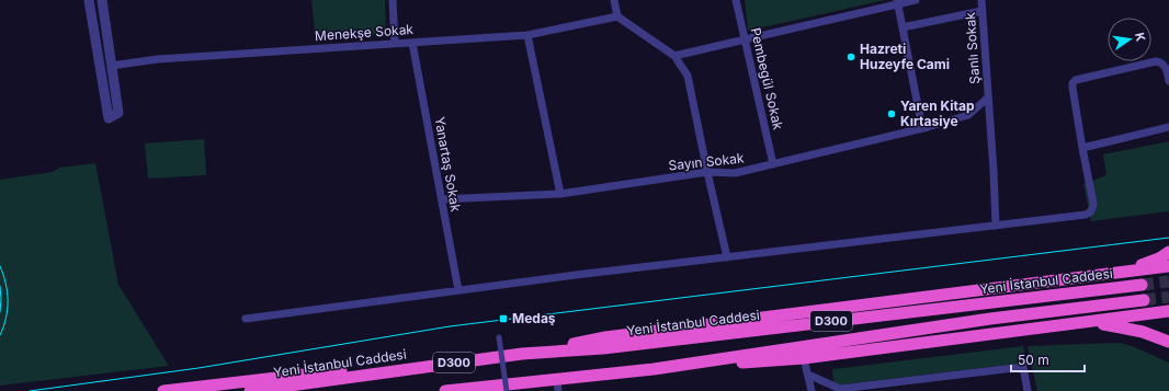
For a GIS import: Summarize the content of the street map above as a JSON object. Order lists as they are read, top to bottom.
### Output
{
  "streets": {
    "highway": ["Yeni İstanbul Caddesi", "D300"],
    "street": [
      "Menekşe Sokak",
      "Şanlı Sokak",
      "Pembegül Sokak",
      "Sayın Sokak",
      "Yanartaş Sokak"
    ]
  },
  "crossings": [
    ["Menekşe Sokak", "Yanartaş Sokak"],
    ["Şanlı Sokak", "Sayın Sokak"],
    ["Pembegül Sokak", "Sayın Sokak"],
    ["Sayın Sokak", "Yanartaş Sokak"]
  ],
  "places": {
    "other": ["Hazreti Huzeyfe Cami", "Yaren Kitap Kırtasiye"],
    "transit": ["Medaş"]
  },
  "scale_bar": "50 m",
  "north": "right"
}
